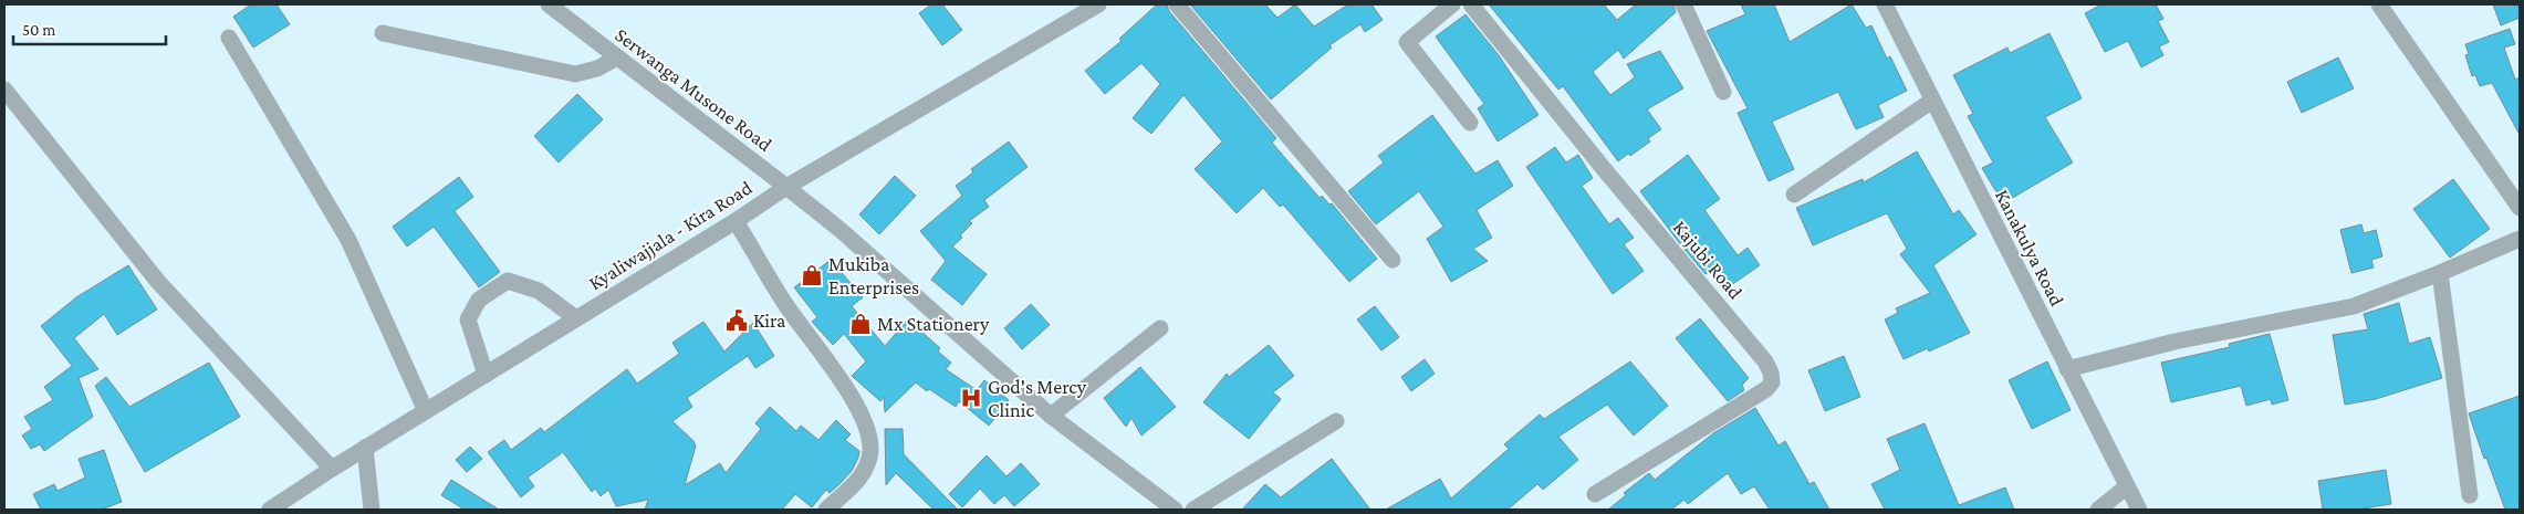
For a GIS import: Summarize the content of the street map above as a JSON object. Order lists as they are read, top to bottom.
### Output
{
  "streets": {
    "street": [
      "Serwanga Musone Road",
      "Kyaliwajjala - Kira Road",
      "Kanakulya Road",
      "Kajubi Road"
    ]
  },
  "crossings": [
    ["Serwanga Musone Road", "Kyaliwajjala - Kira Road"]
  ],
  "places": {
    "shop": ["Mukiba Enterprises", "Mx Stationery"],
    "public building": ["Kira"],
    "hospital": ["God's Mercy Clinic"]
  },
  "scale_bar": "50 m"
}
